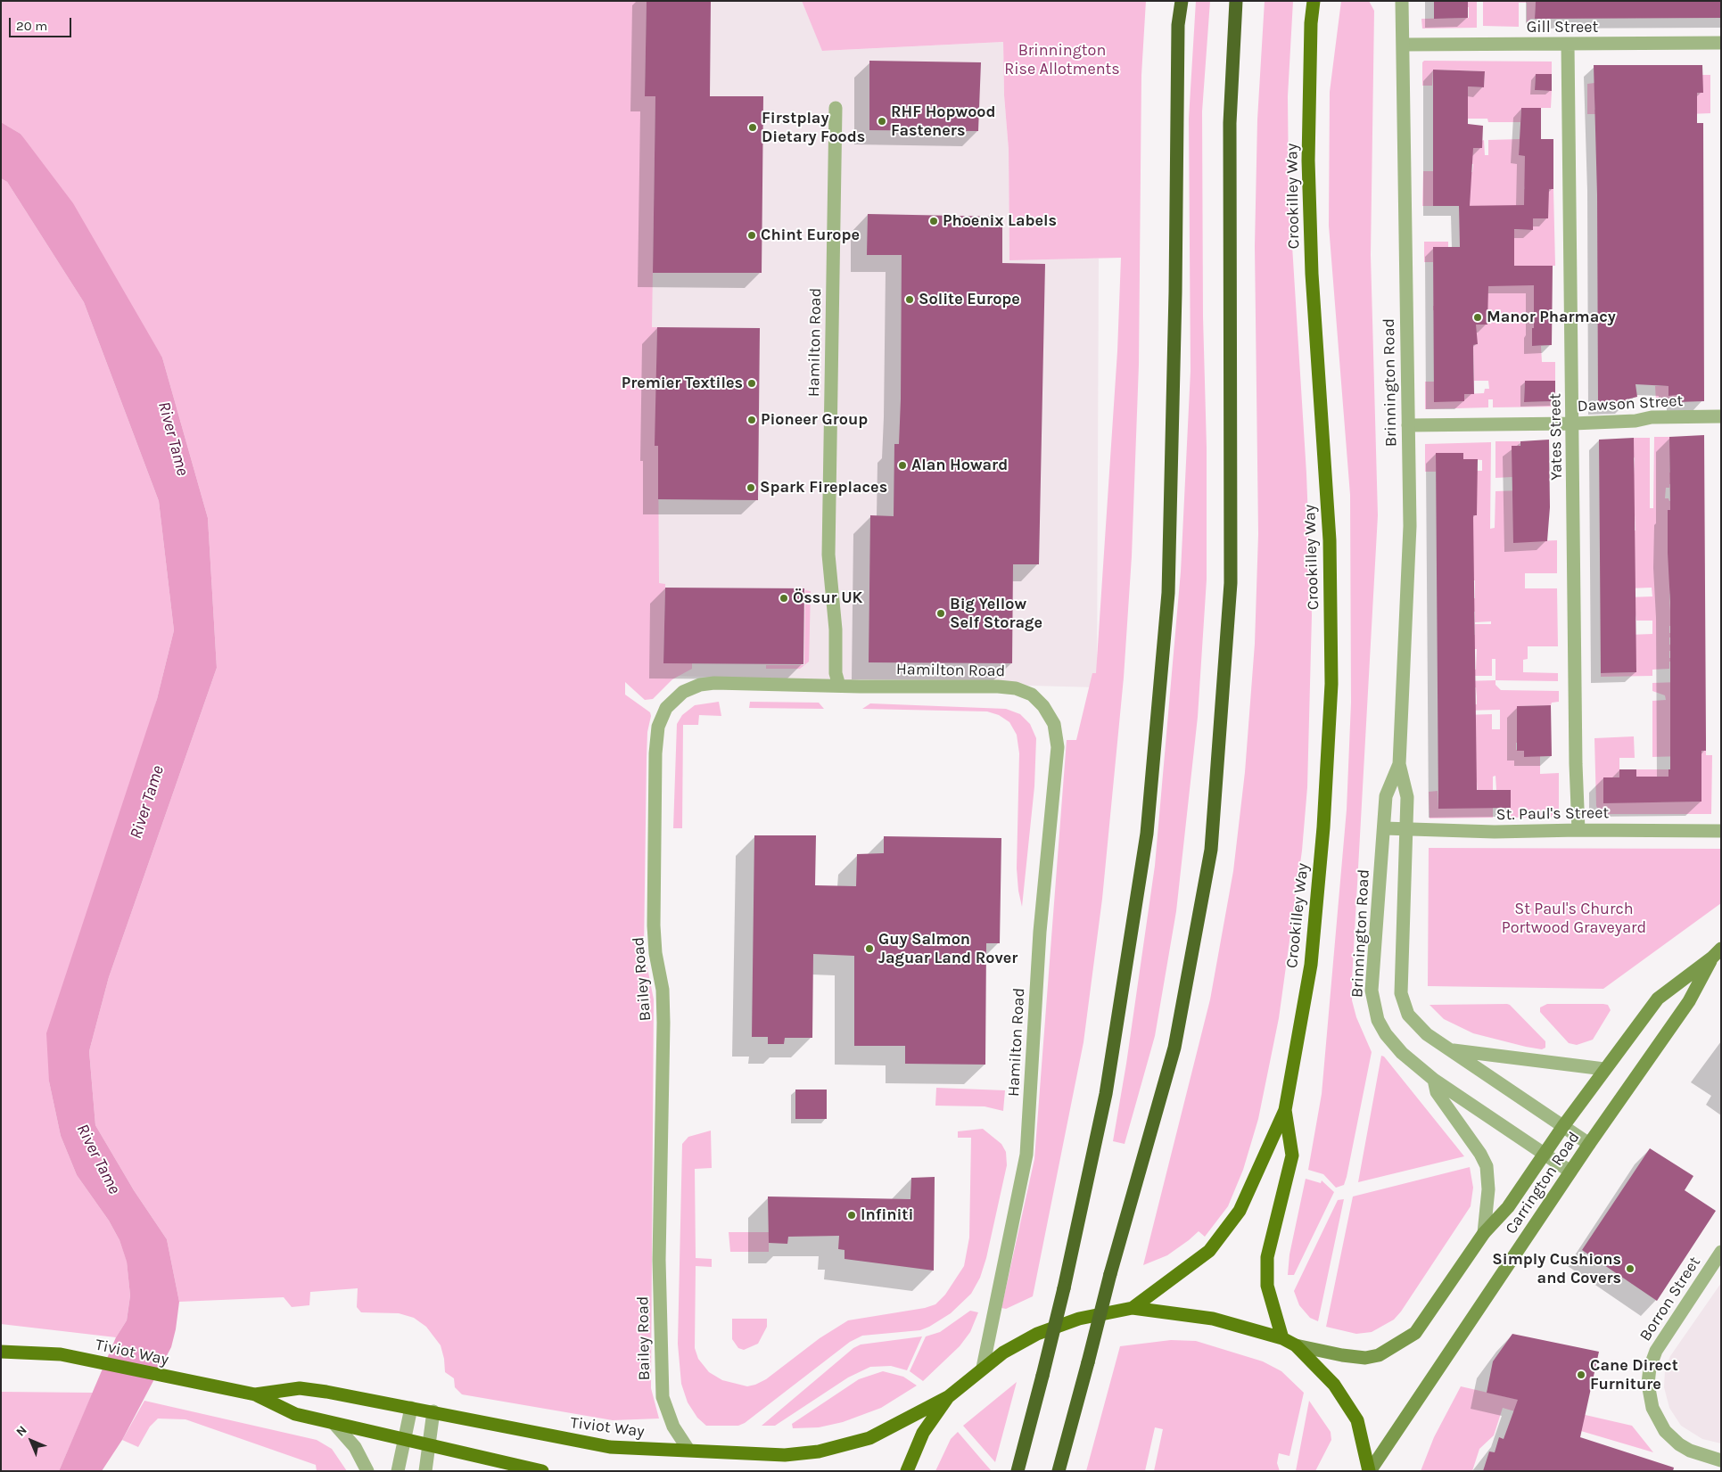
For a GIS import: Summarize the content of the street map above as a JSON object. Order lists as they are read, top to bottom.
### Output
{
  "streets": {
    "main road": ["Crookilley Way", "Carrington Road", "Tiviot Way"],
    "street": [
      "Gill Street",
      "Hamilton Road",
      "Brinnington Road",
      "Dawson Street",
      "Yates Street",
      "St. Paul's Street",
      "Bailey Road",
      "Borron Street"
    ]
  },
  "crossings": [
    ["Gill Street", "Brinnington Road"],
    ["Gill Street", "Yates Street"],
    ["Hamilton Road", "Bailey Road"],
    ["Brinnington Road", "Dawson Street"],
    ["Brinnington Road", "St. Paul's Street"],
    ["Brinnington Road", "Carrington Road"],
    ["Dawson Street", "Yates Street"],
    ["Yates Street", "St. Paul's Street"],
    ["Bailey Road", "Tiviot Way"]
  ],
  "water": ["River Tame"],
  "parks": ["Brinnington Rise Allotments", "St Paul's Church Portwood Graveyard"],
  "places": [
    "RHF Hopwood Fasteners",
    "Firstplay Dietary Foods",
    "Phoenix Labels",
    "Chint Europe",
    "Solite Europe",
    "Manor Pharmacy",
    "Premier Textiles",
    "Pioneer Group",
    "Alan Howard",
    "Spark Fireplaces",
    "Össur UK",
    "Big Yellow Self Storage",
    "Guy Salmon Jaguar Land Rover",
    "Infiniti",
    "Simply Cushions and Covers",
    "Cane Direct Furniture"
  ],
  "scale_bar": "20 m",
  "north": "top left"
}
